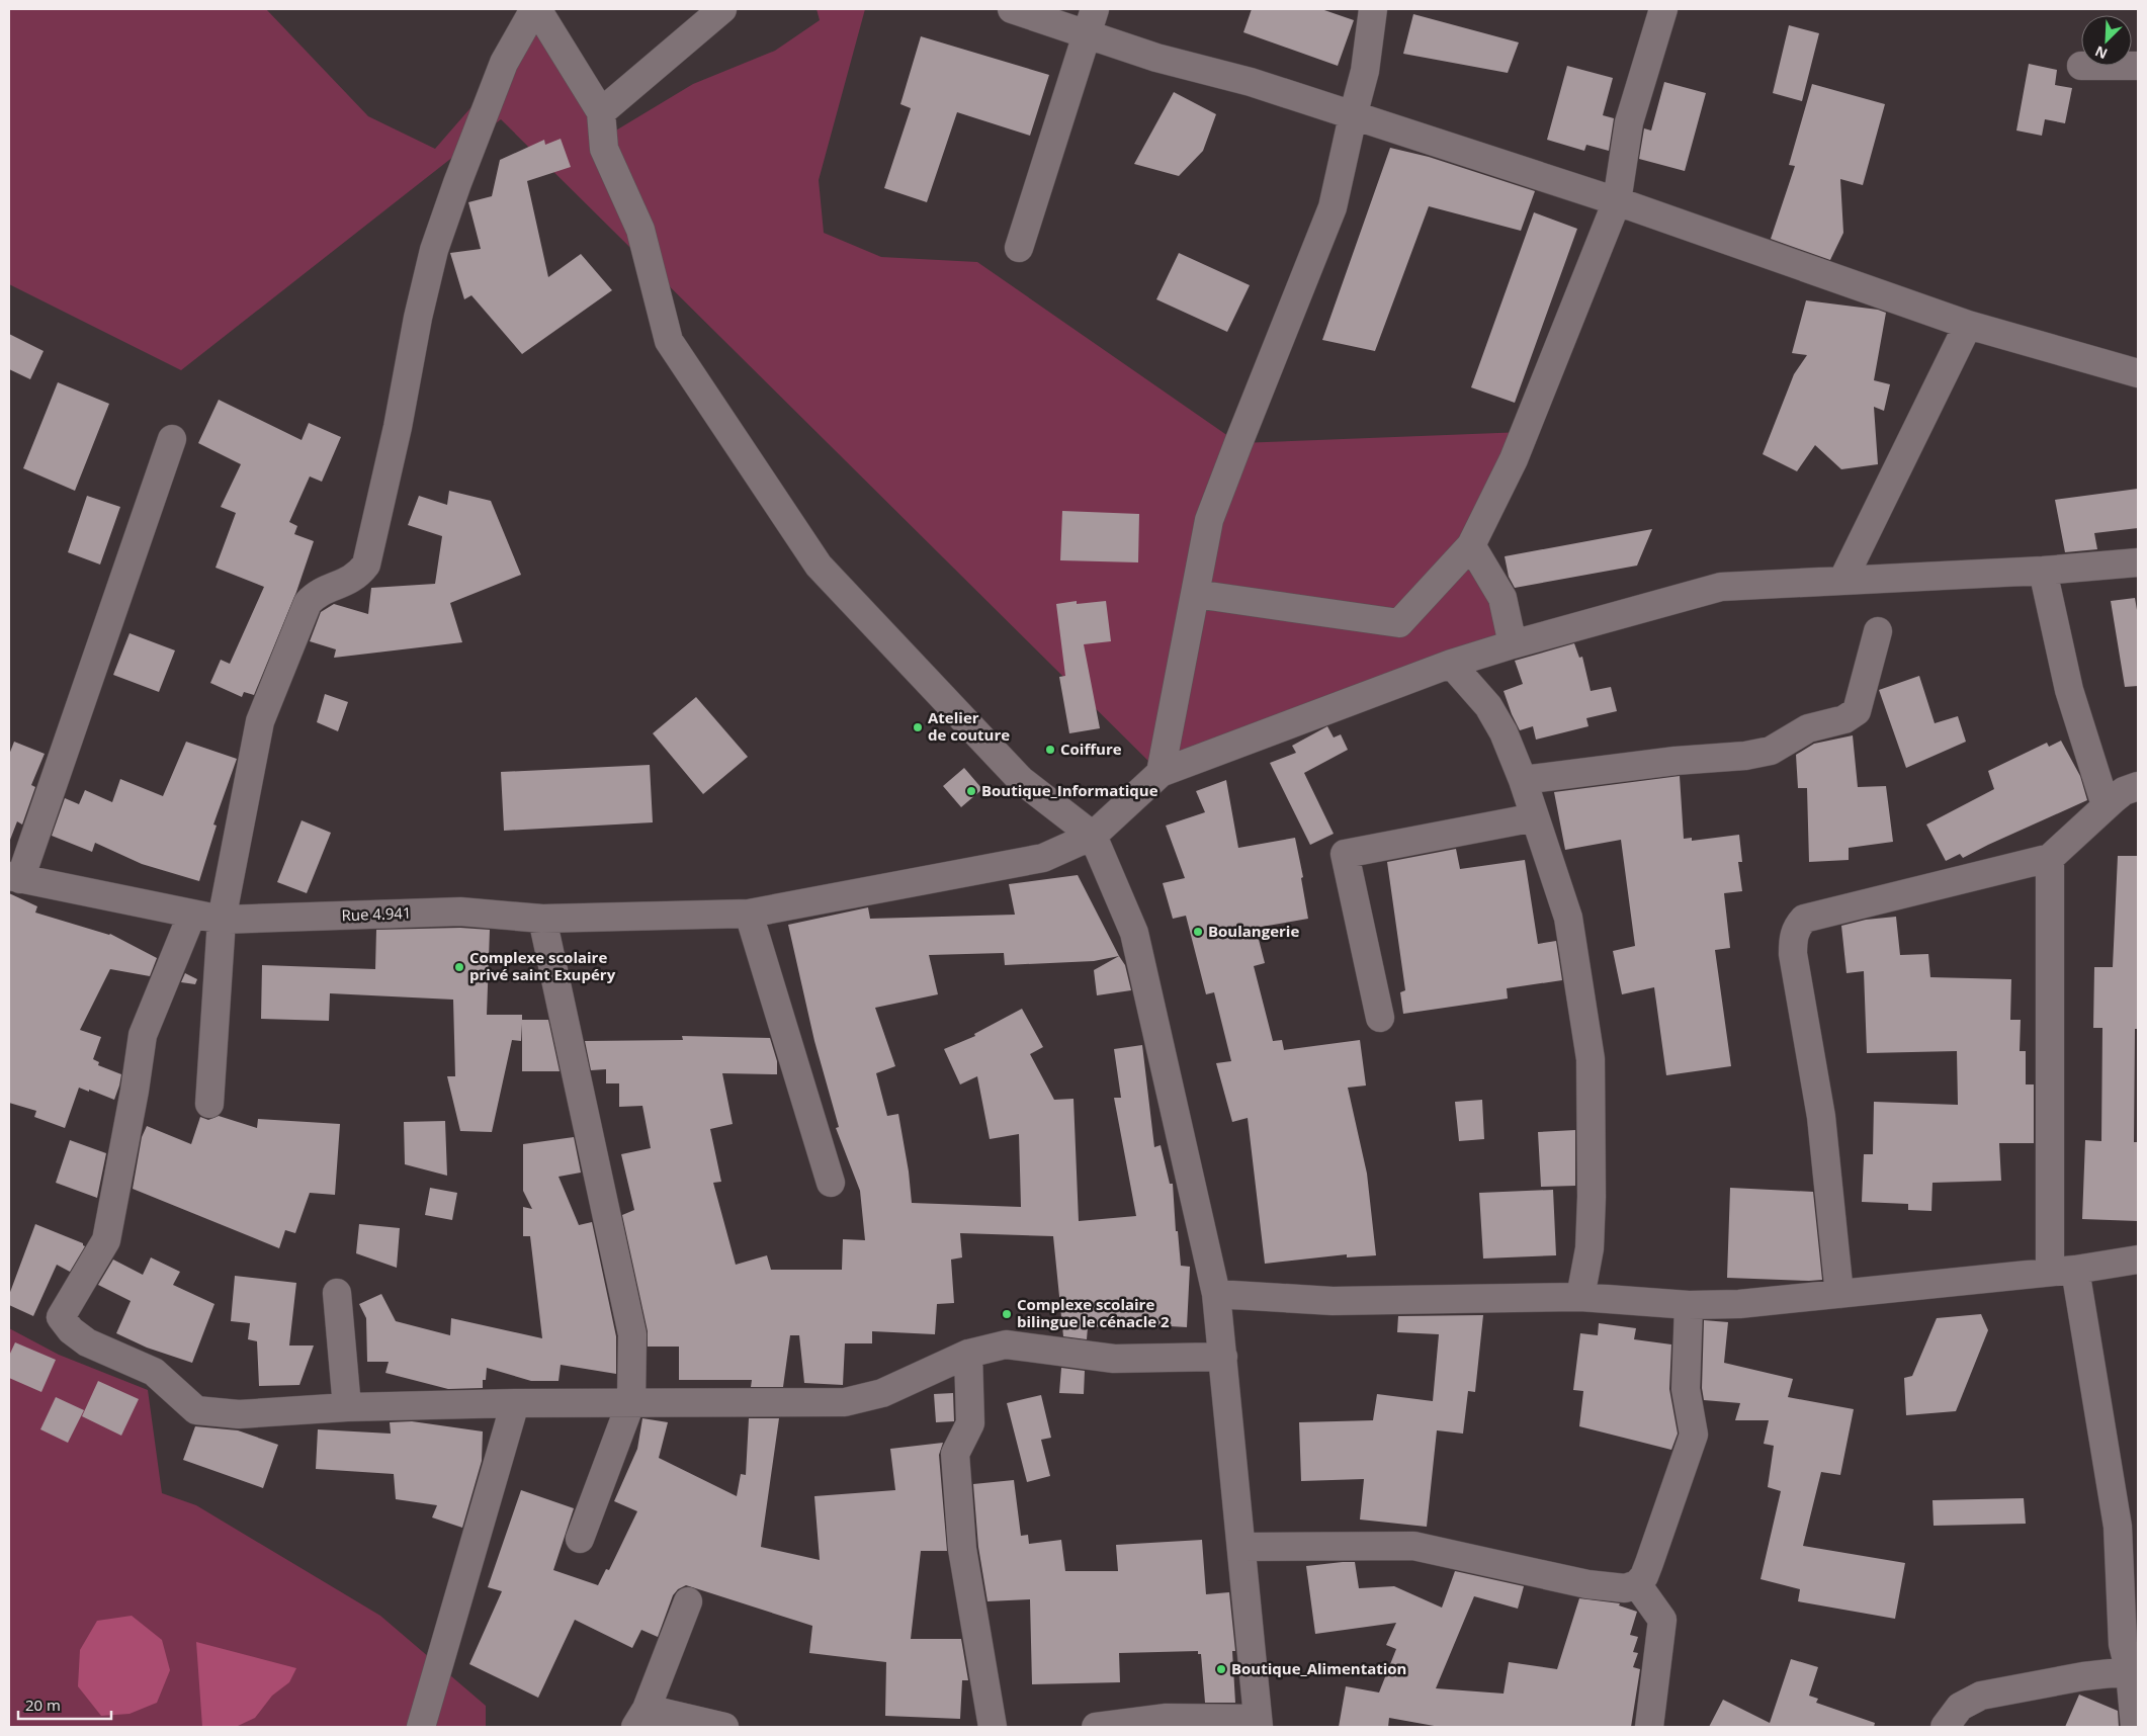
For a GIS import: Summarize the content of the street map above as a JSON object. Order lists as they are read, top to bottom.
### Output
{
  "streets": {
    "street": ["Rue 4.941"]
  },
  "places": [
    "Atelier de couture",
    "Coiffure",
    "Boutique_Informatique",
    "Boulangerie",
    "Complexe scolaire privé saint Exupéry",
    "Complexe scolaire bilingue le cénacle 2",
    "Boutique_Alimentation"
  ],
  "scale_bar": "20 m",
  "north": "bottom left"
}
